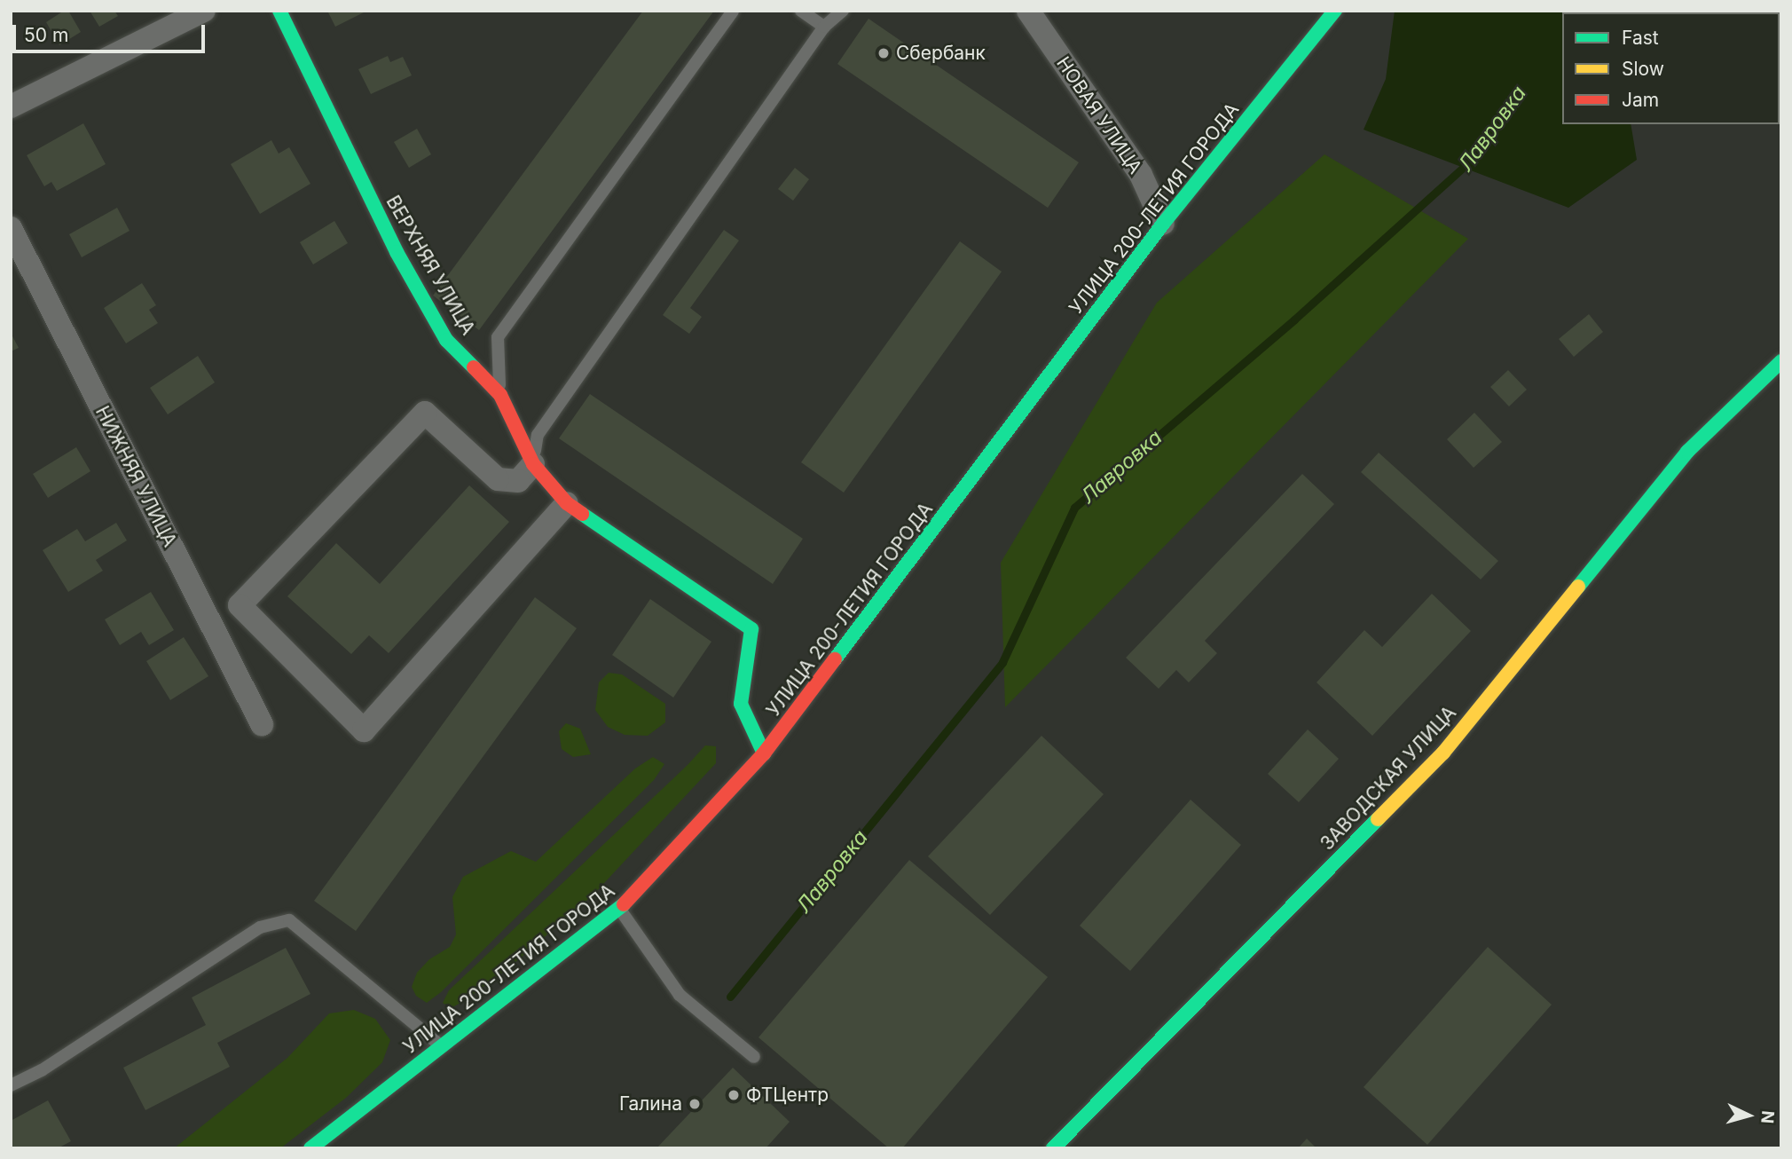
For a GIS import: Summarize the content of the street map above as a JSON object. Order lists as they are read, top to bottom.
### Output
{
  "streets": {
    "street": [
      "НОВАЯ УЛИЦА",
      "УЛИЦА 200-ЛЕТИЯ ГОРОДА",
      "ВЕРХНЯЯ УЛИЦА",
      "НИЖНЯЯ УЛИЦА",
      "ЗАВОДСКАЯ УЛИЦА"
    ]
  },
  "crossings": [
    ["НОВАЯ УЛИЦА", "УЛИЦА 200-ЛЕТИЯ ГОРОДА"],
    ["УЛИЦА 200-ЛЕТИЯ ГОРОДА", "ВЕРХНЯЯ УЛИЦА"]
  ],
  "water": ["Лавровка"],
  "places": ["Сбербанк", "ФТЦентр", "Галина"],
  "legend": ["Fast", "Slow", "Jam"],
  "scale_bar": "50 m",
  "north": "right"
}
